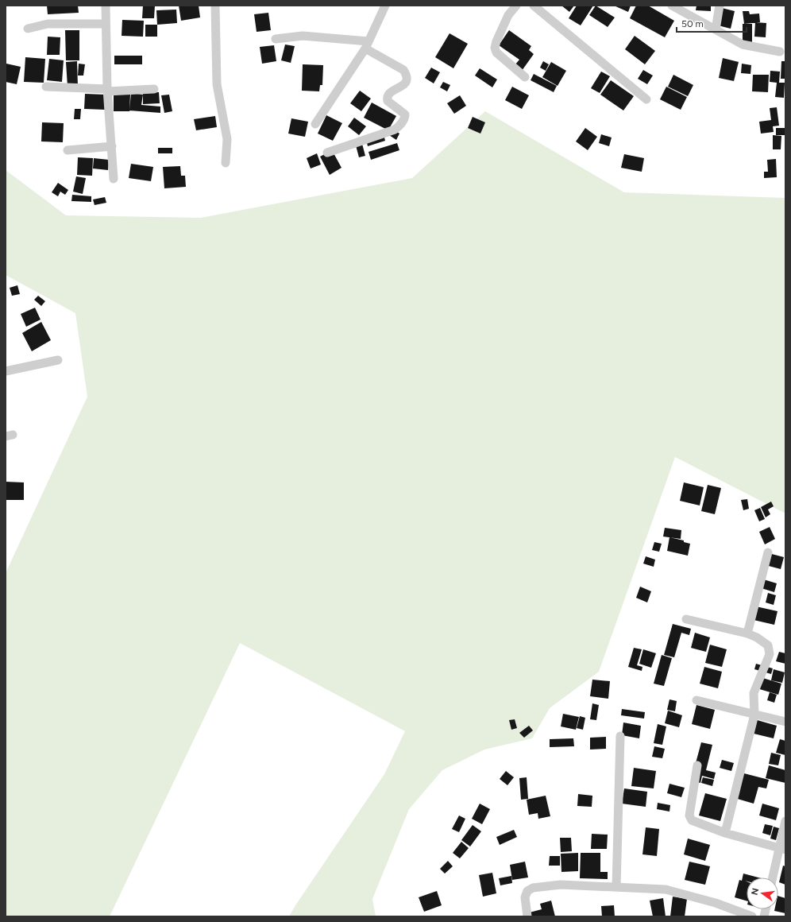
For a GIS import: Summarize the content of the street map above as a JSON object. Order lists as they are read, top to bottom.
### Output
{
  "scale_bar": "50 m",
  "north": "left"
}
